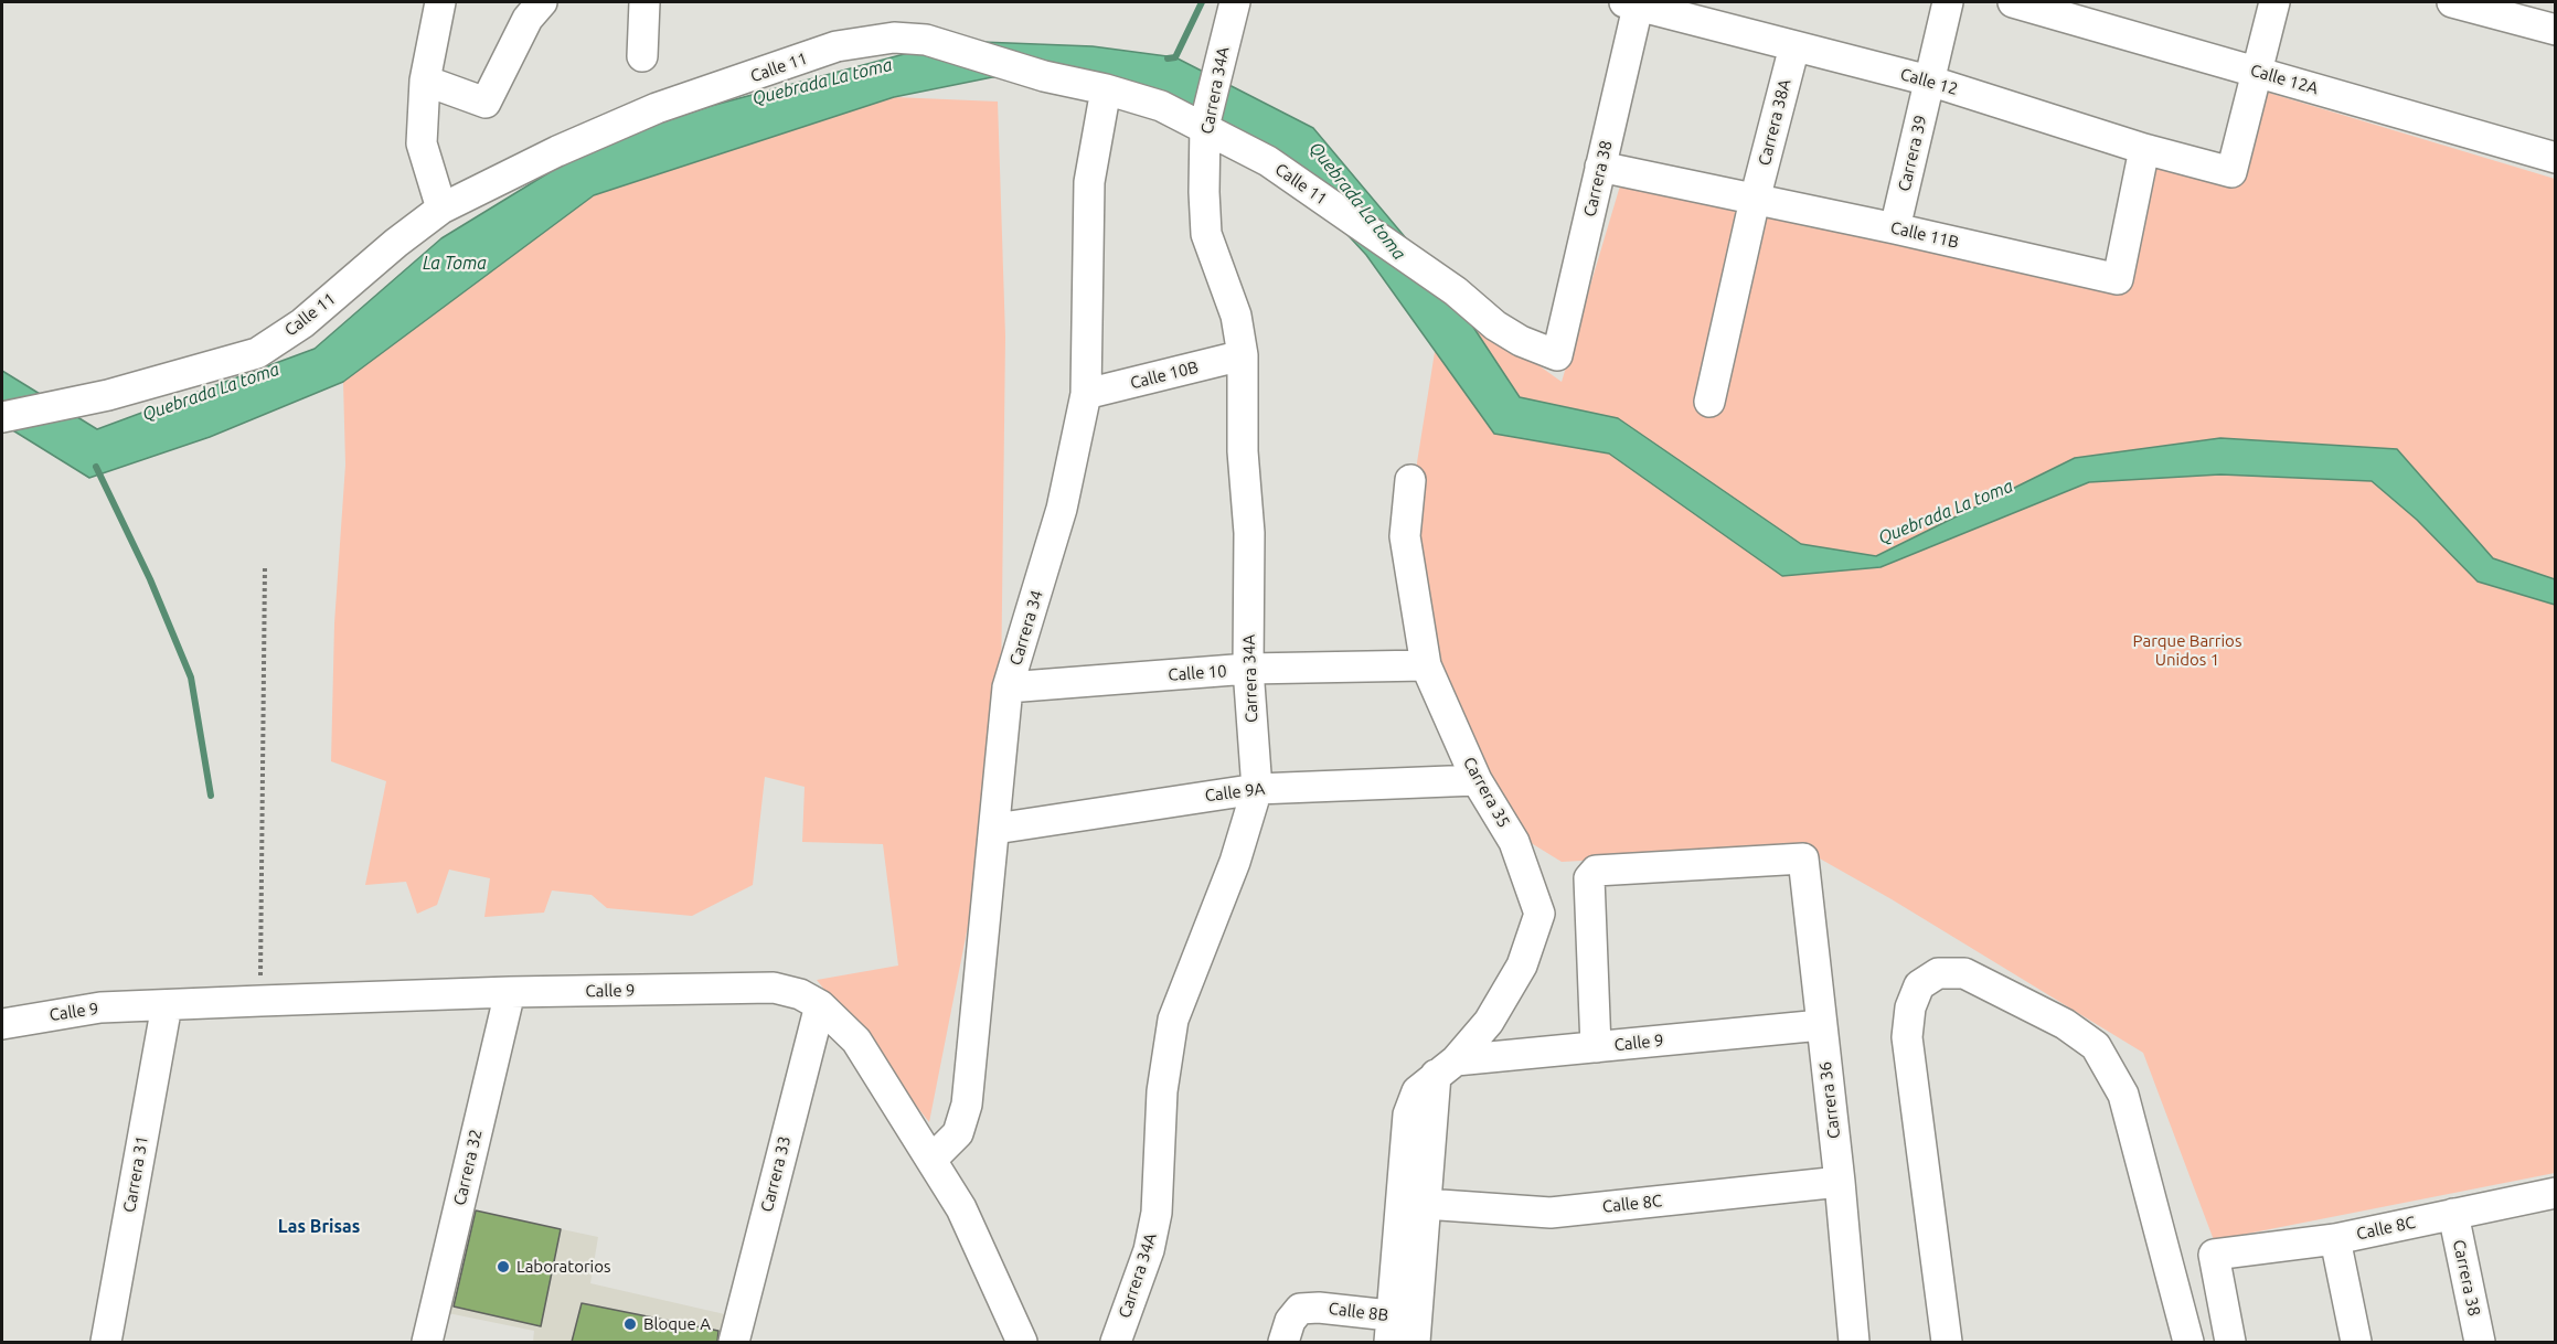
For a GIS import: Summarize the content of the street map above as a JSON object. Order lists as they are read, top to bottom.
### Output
{
  "streets": {
    "street": [
      "Calle 11",
      "Calle 12A",
      "Calle 12",
      "Carrera 34A",
      "Carrera 38A",
      "Carrera 39",
      "Carrera 38",
      "Calle 11B",
      "Calle 10B",
      "Carrera 34",
      "Calle 10",
      "Calle 9A",
      "Carrera 35",
      "Calle 9",
      "Carrera 36",
      "Carrera 32",
      "Carrera 31",
      "Carrera 33",
      "Calle 8C",
      "Calle 8B"
    ]
  },
  "crossings": [
    ["Calle 11", "Carrera 34A"],
    ["Calle 11", "Carrera 38"],
    ["Calle 11", "Carrera 34"],
    ["Calle 12A", "Calle 12"],
    ["Calle 12", "Carrera 38A"],
    ["Calle 12", "Carrera 39"],
    ["Calle 12", "Carrera 38"],
    ["Calle 12", "Calle 11B"],
    ["Carrera 34A", "Calle 10B"],
    ["Carrera 34A", "Calle 10"],
    ["Carrera 34A", "Calle 9A"],
    ["Carrera 38A", "Calle 11B"],
    ["Carrera 39", "Calle 11B"],
    ["Carrera 38", "Calle 11B"],
    ["Carrera 38", "Calle 8C"],
    ["Calle 10B", "Carrera 34"],
    ["Carrera 34", "Calle 10"],
    ["Carrera 34", "Calle 9A"],
    ["Carrera 34", "Calle 9"],
    ["Calle 10", "Carrera 35"],
    ["Calle 9A", "Carrera 35"],
    ["Carrera 35", "Calle 9"],
    ["Carrera 35", "Calle 8B"],
    ["Calle 9", "Carrera 36"],
    ["Calle 9", "Carrera 32"],
    ["Calle 9", "Carrera 31"],
    ["Calle 9", "Carrera 33"],
    ["Carrera 36", "Calle 8C"]
  ],
  "districts": ["Las Brisas"],
  "water": ["Quebrada La toma", "La Toma"],
  "parks": ["Parque Barrios Unidos 1"],
  "places": ["Laboratorios", "Bloque A"]
}
